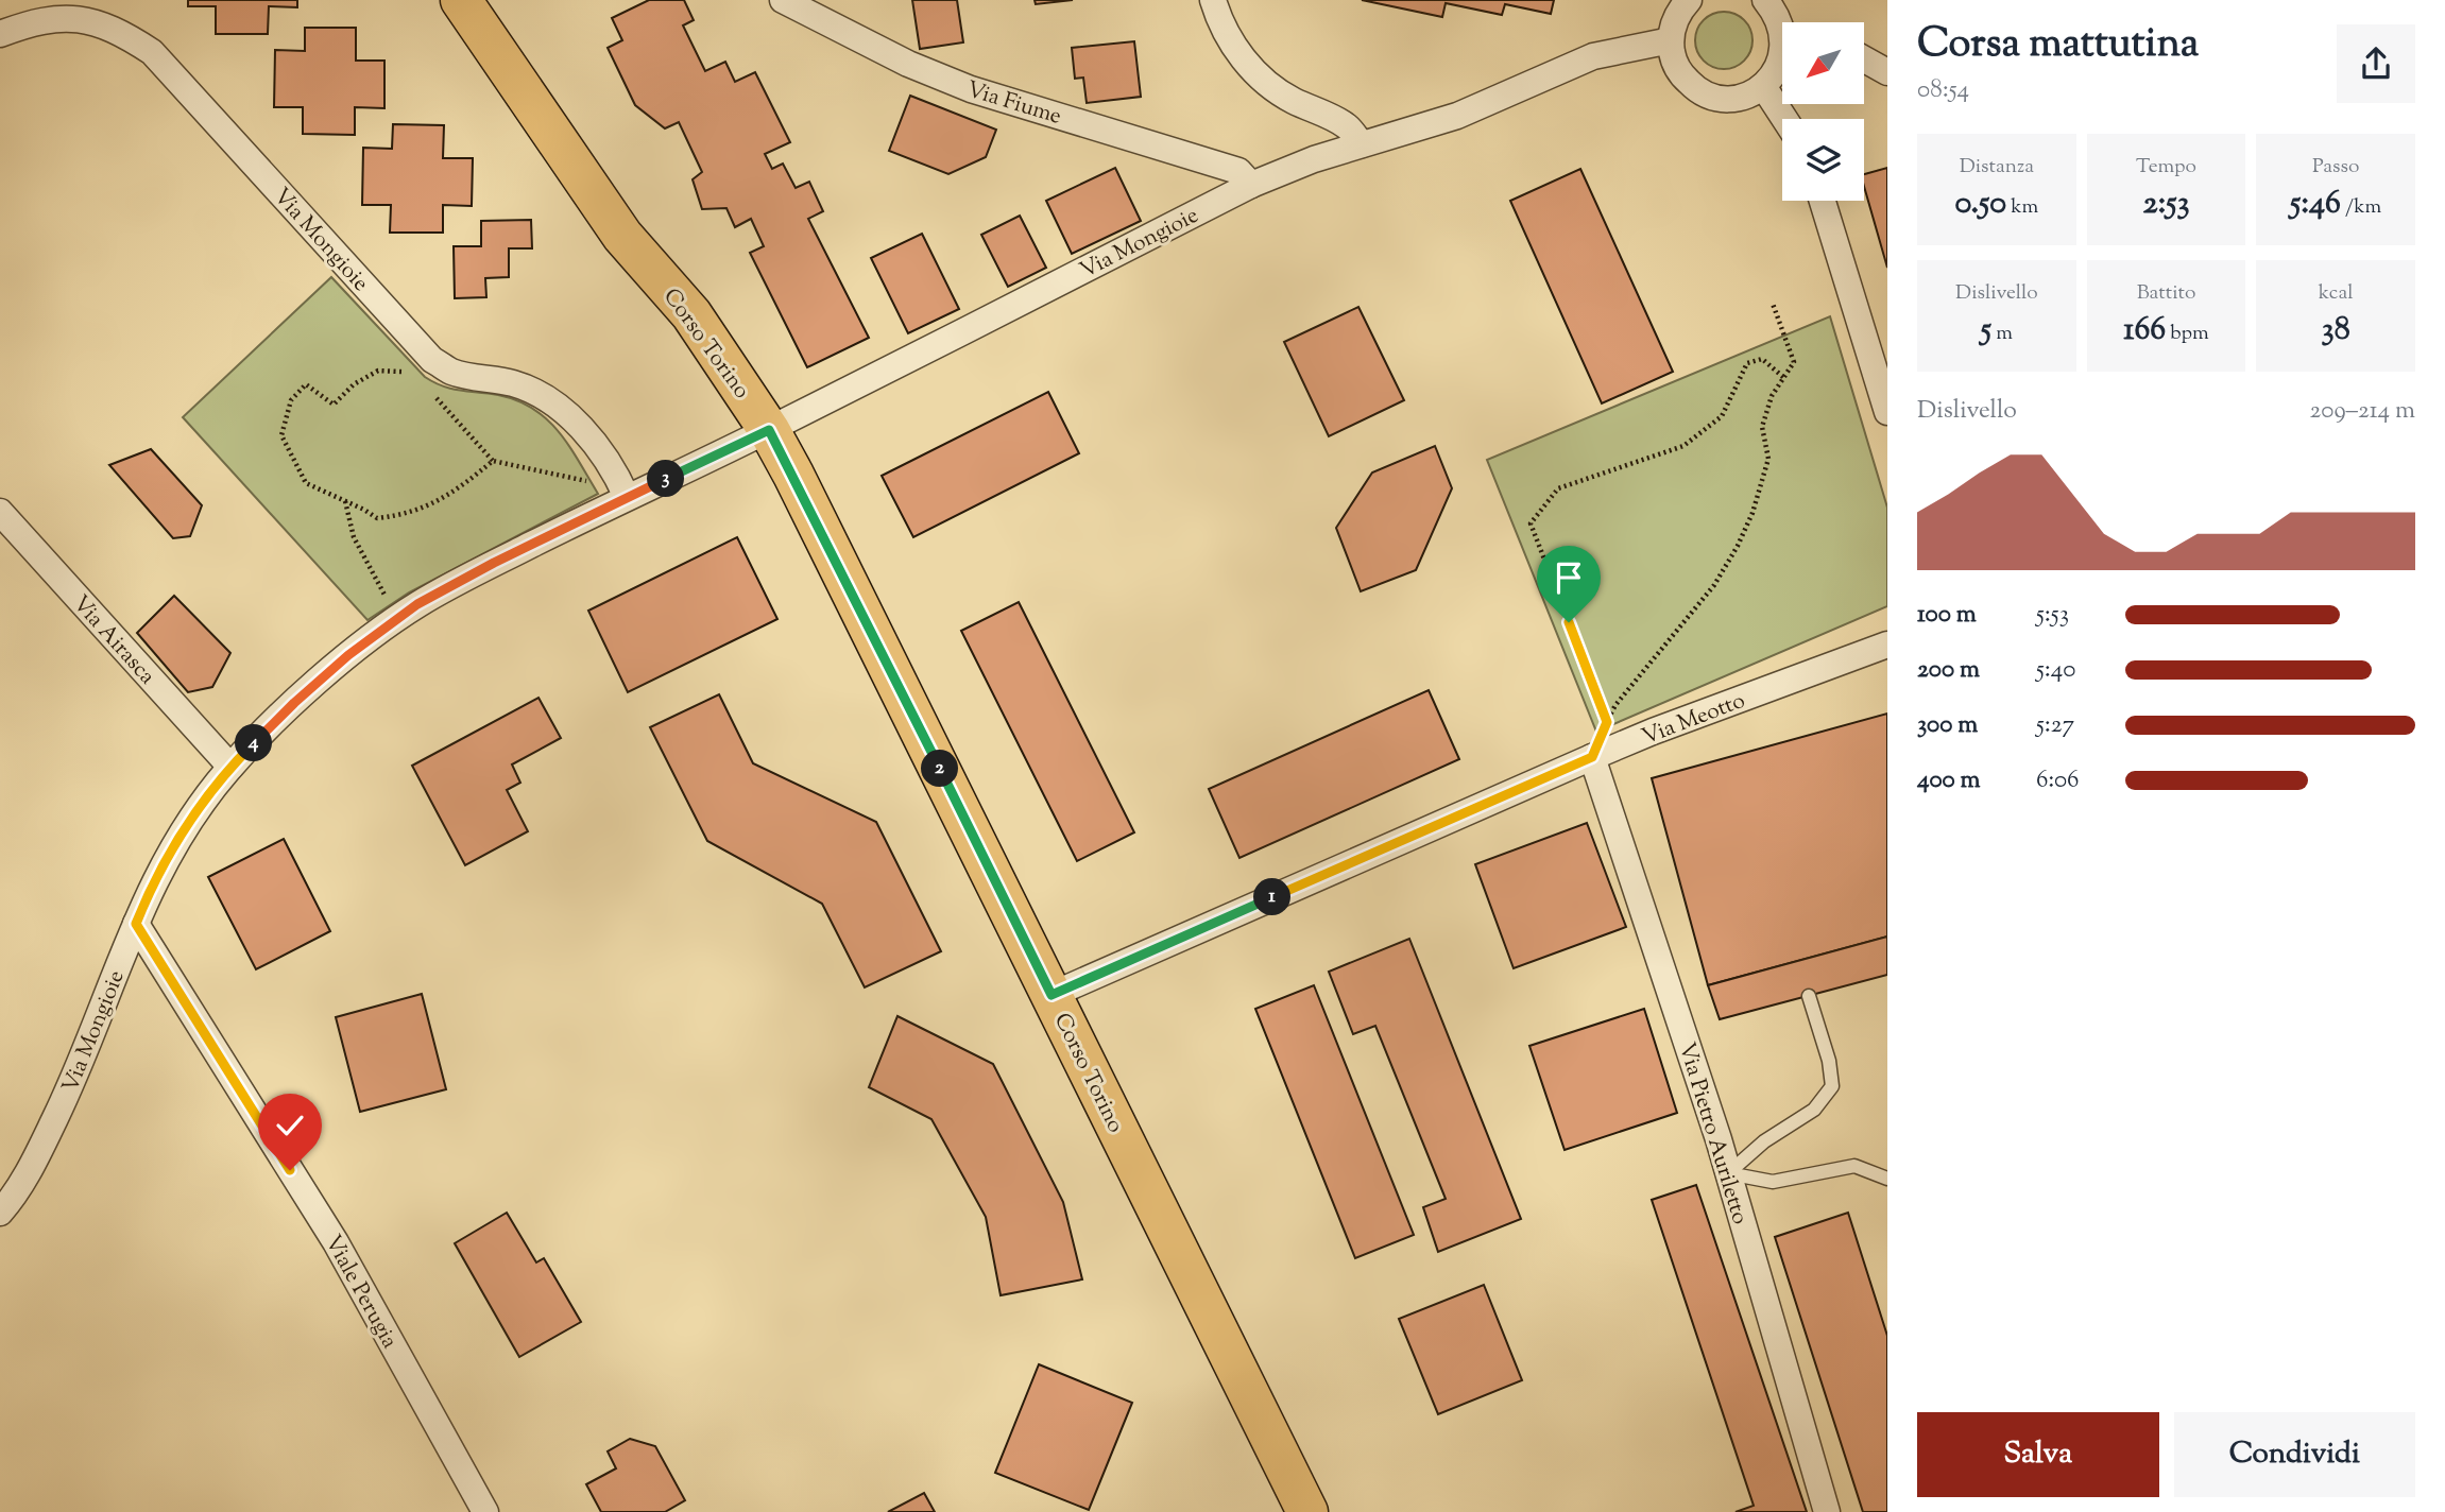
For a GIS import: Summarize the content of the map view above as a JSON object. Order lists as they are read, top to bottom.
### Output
{
  "streets": {
    "main road": ["Corso Torino"],
    "street": [
      "Via Fiume",
      "Via Mongioie",
      "Via Airasca",
      "Via Meotto",
      "Via Pietro Auriletto",
      "Viale Perugia"
    ]
  },
  "crossings": [
    ["Via Fiume", "Via Mongioie"],
    ["Via Mongioie", "Corso Torino"],
    ["Via Mongioie", "Via Airasca"],
    ["Via Mongioie", "Viale Perugia"],
    ["Corso Torino", "Via Meotto"],
    ["Via Meotto", "Via Pietro Auriletto"]
  ],
  "north": "bottom left",
  "page": {
    "heading": ["Corsa mattutina", "08:54"],
    "stats": [
      ["Distanza", "0.50 km"],
      ["Tempo", "2:53"],
      ["Passo", "5:46 /km"],
      ["Dislivello", "5 m"],
      ["Battito", "166 bpm"],
      ["kcal", "38"]
    ],
    "chart": ["Dislivello", "209–214 m"],
    "pins": [
      "3",
      "4",
      "2",
      "1"
    ],
    "list": [
      {
        "name": "100 m",
        "note": "5:53"
      },
      {
        "name": "200 m",
        "note": "5:40"
      },
      {
        "name": "300 m",
        "note": "5:27"
      },
      {
        "name": "400 m",
        "note": "6:06"
      }
    ],
    "buttons": ["Salva", "Condividi"]
  }
}
